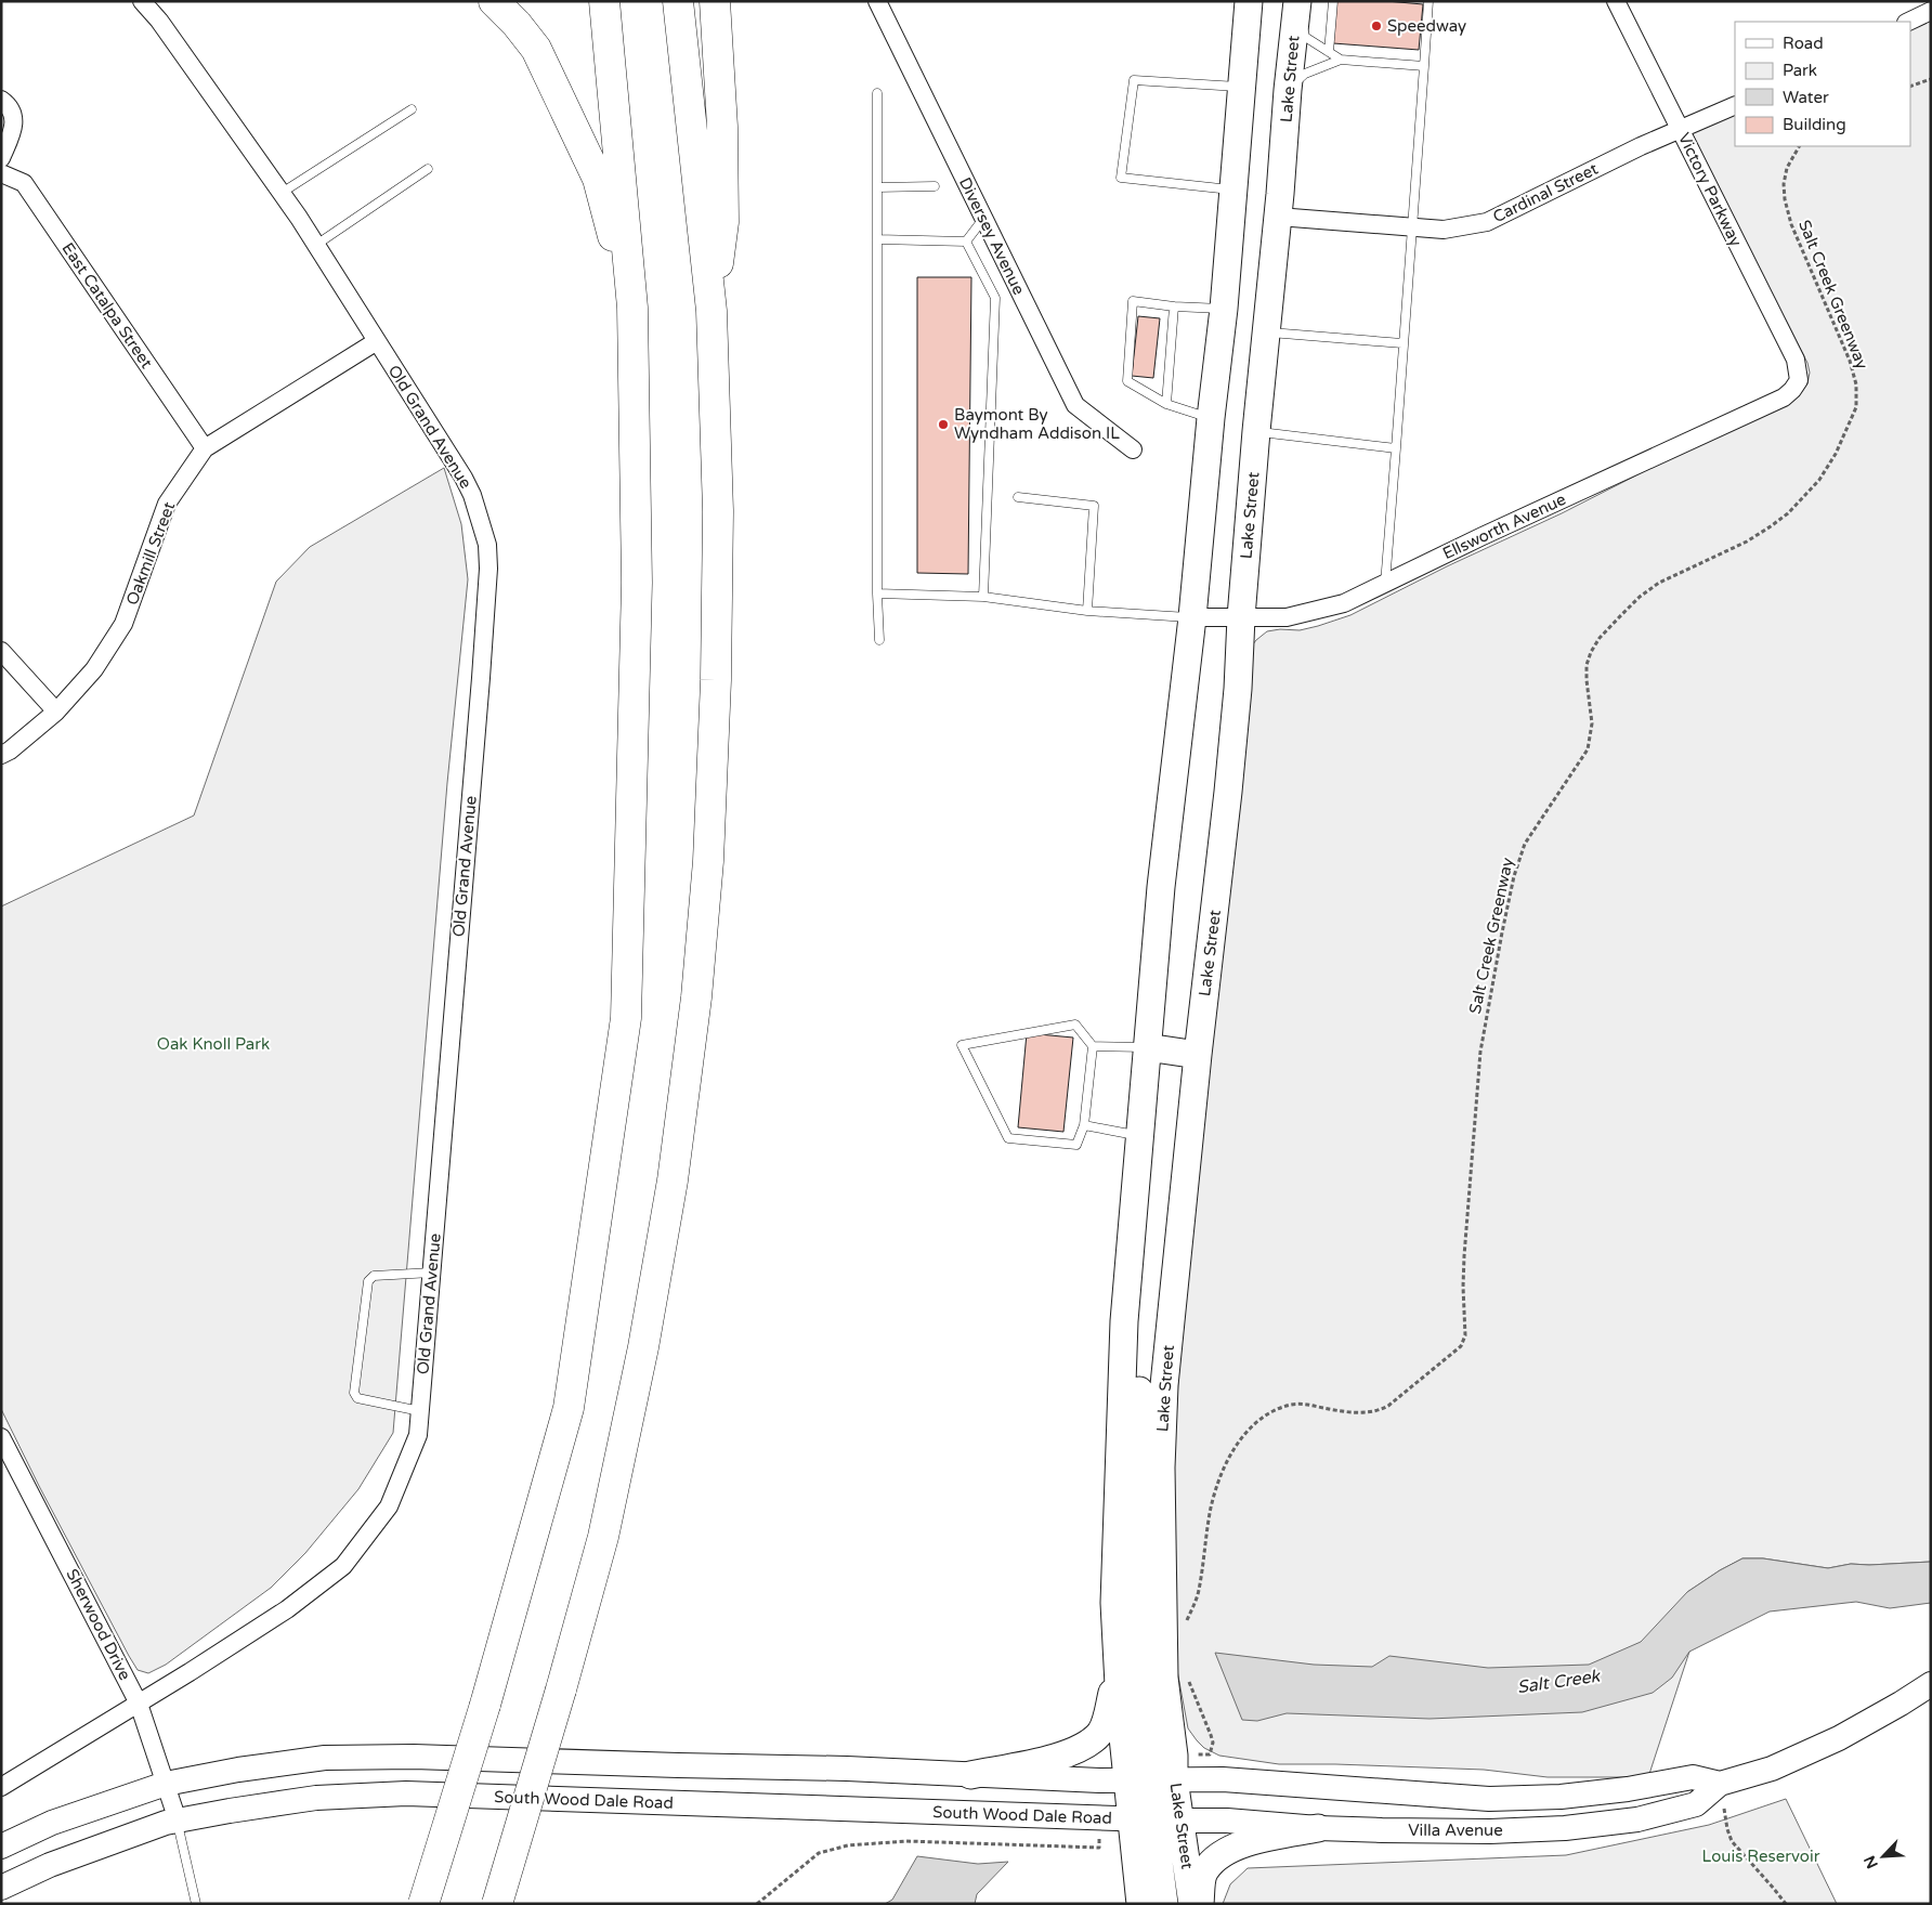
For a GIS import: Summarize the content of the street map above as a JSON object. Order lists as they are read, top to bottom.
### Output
{
  "streets": {
    "main road": ["Lake Street", "South Wood Dale Road", "Villa Avenue"],
    "street": [
      "Victory Parkway",
      "Cardinal Street",
      "Diversey Avenue",
      "East Catalpa Street",
      "Old Grand Avenue",
      "Ellsworth Avenue",
      "Oakmill Street",
      "Sherwood Drive"
    ],
    "path": ["Salt Creek Greenway"]
  },
  "crossings": [
    ["Lake Street", "Cardinal Street"],
    ["Lake Street", "Ellsworth Avenue"],
    ["Lake Street", "South Wood Dale Road"],
    ["Lake Street", "Villa Avenue"],
    ["Victory Parkway", "Cardinal Street"],
    ["Victory Parkway", "Ellsworth Avenue"],
    ["East Catalpa Street", "Oakmill Street"],
    ["Old Grand Avenue", "Oakmill Street"],
    ["Old Grand Avenue", "Sherwood Drive"],
    ["Sherwood Drive", "South Wood Dale Road"],
    ["South Wood Dale Road", "Villa Avenue"]
  ],
  "water": ["Salt Creek"],
  "parks": ["Oak Knoll Park", "Louis Reservoir"],
  "places": ["Speedway", "Baymont By Wyndham Addison IL"],
  "legend": [
    "Road",
    "Park",
    "Water",
    "Building"
  ],
  "north": "bottom left"
}
